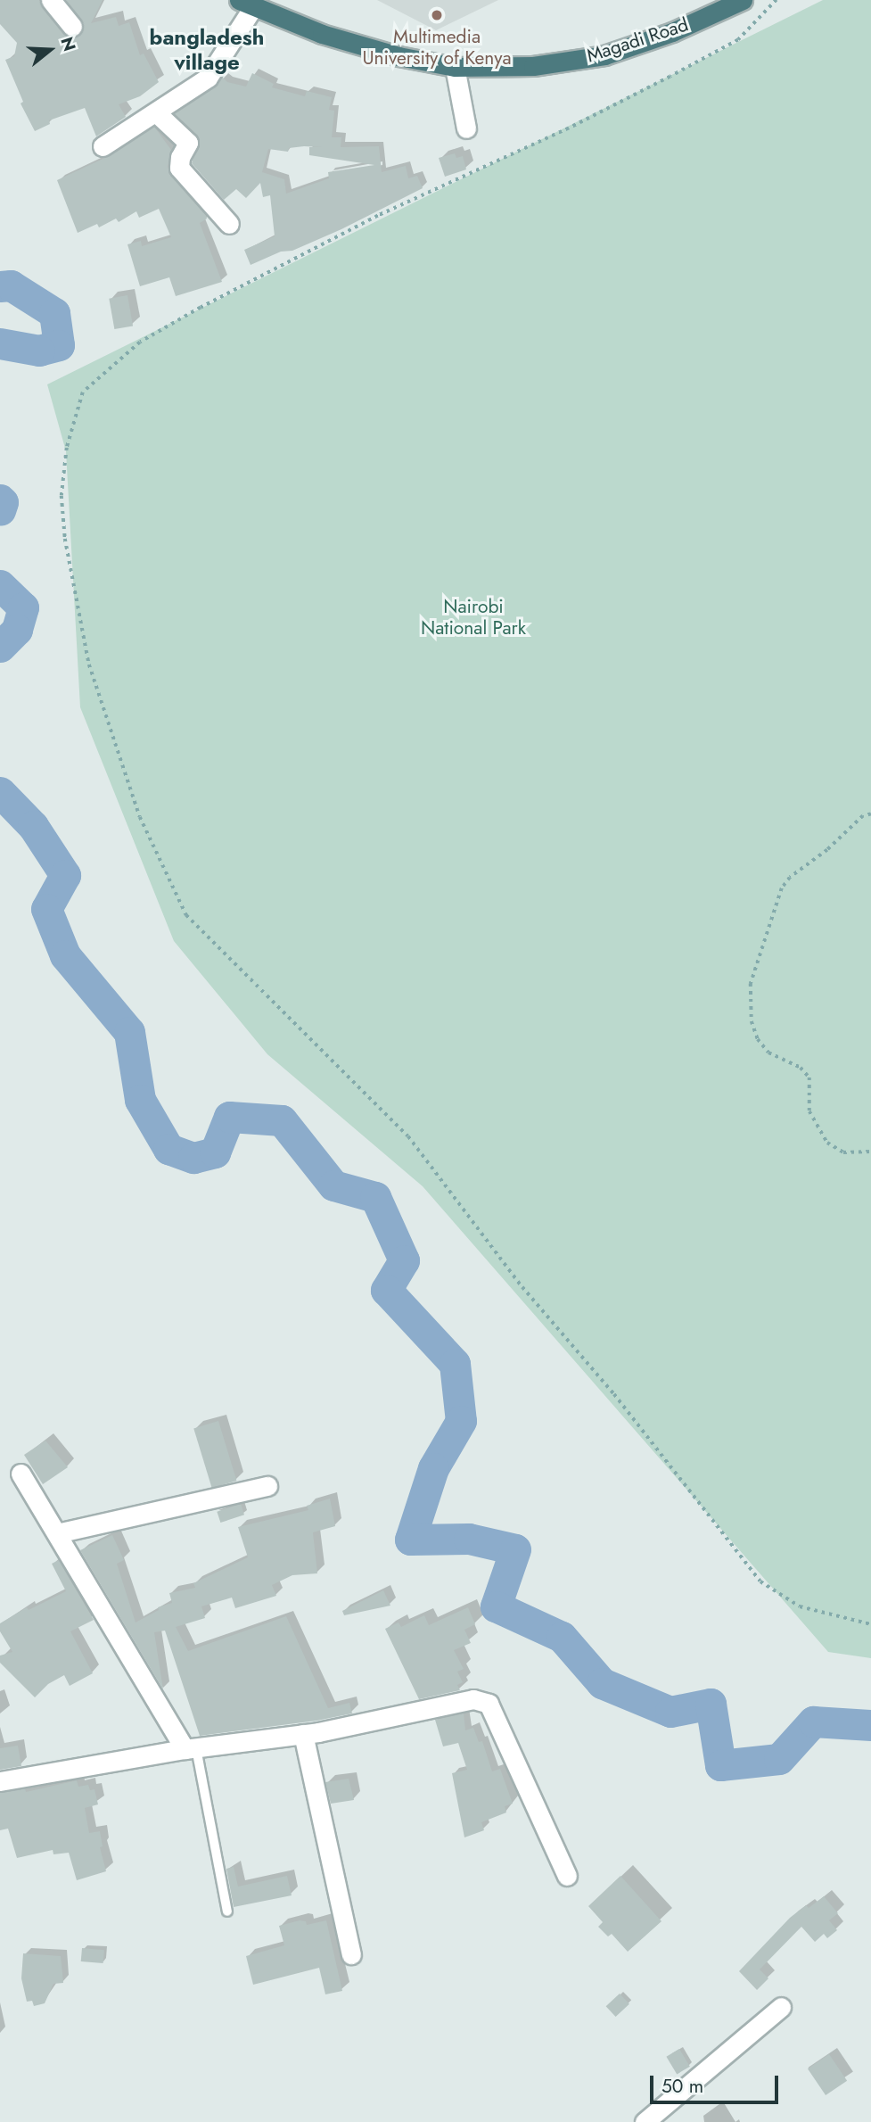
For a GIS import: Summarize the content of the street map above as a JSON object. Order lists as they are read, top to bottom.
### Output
{
  "streets": {
    "highway": ["Magadi Road"]
  },
  "districts": ["bangladesh village"],
  "parks": ["Nairobi National Park"],
  "places": ["Multimedia University of Kenya"],
  "scale_bar": "50 m",
  "north": "right"
}
